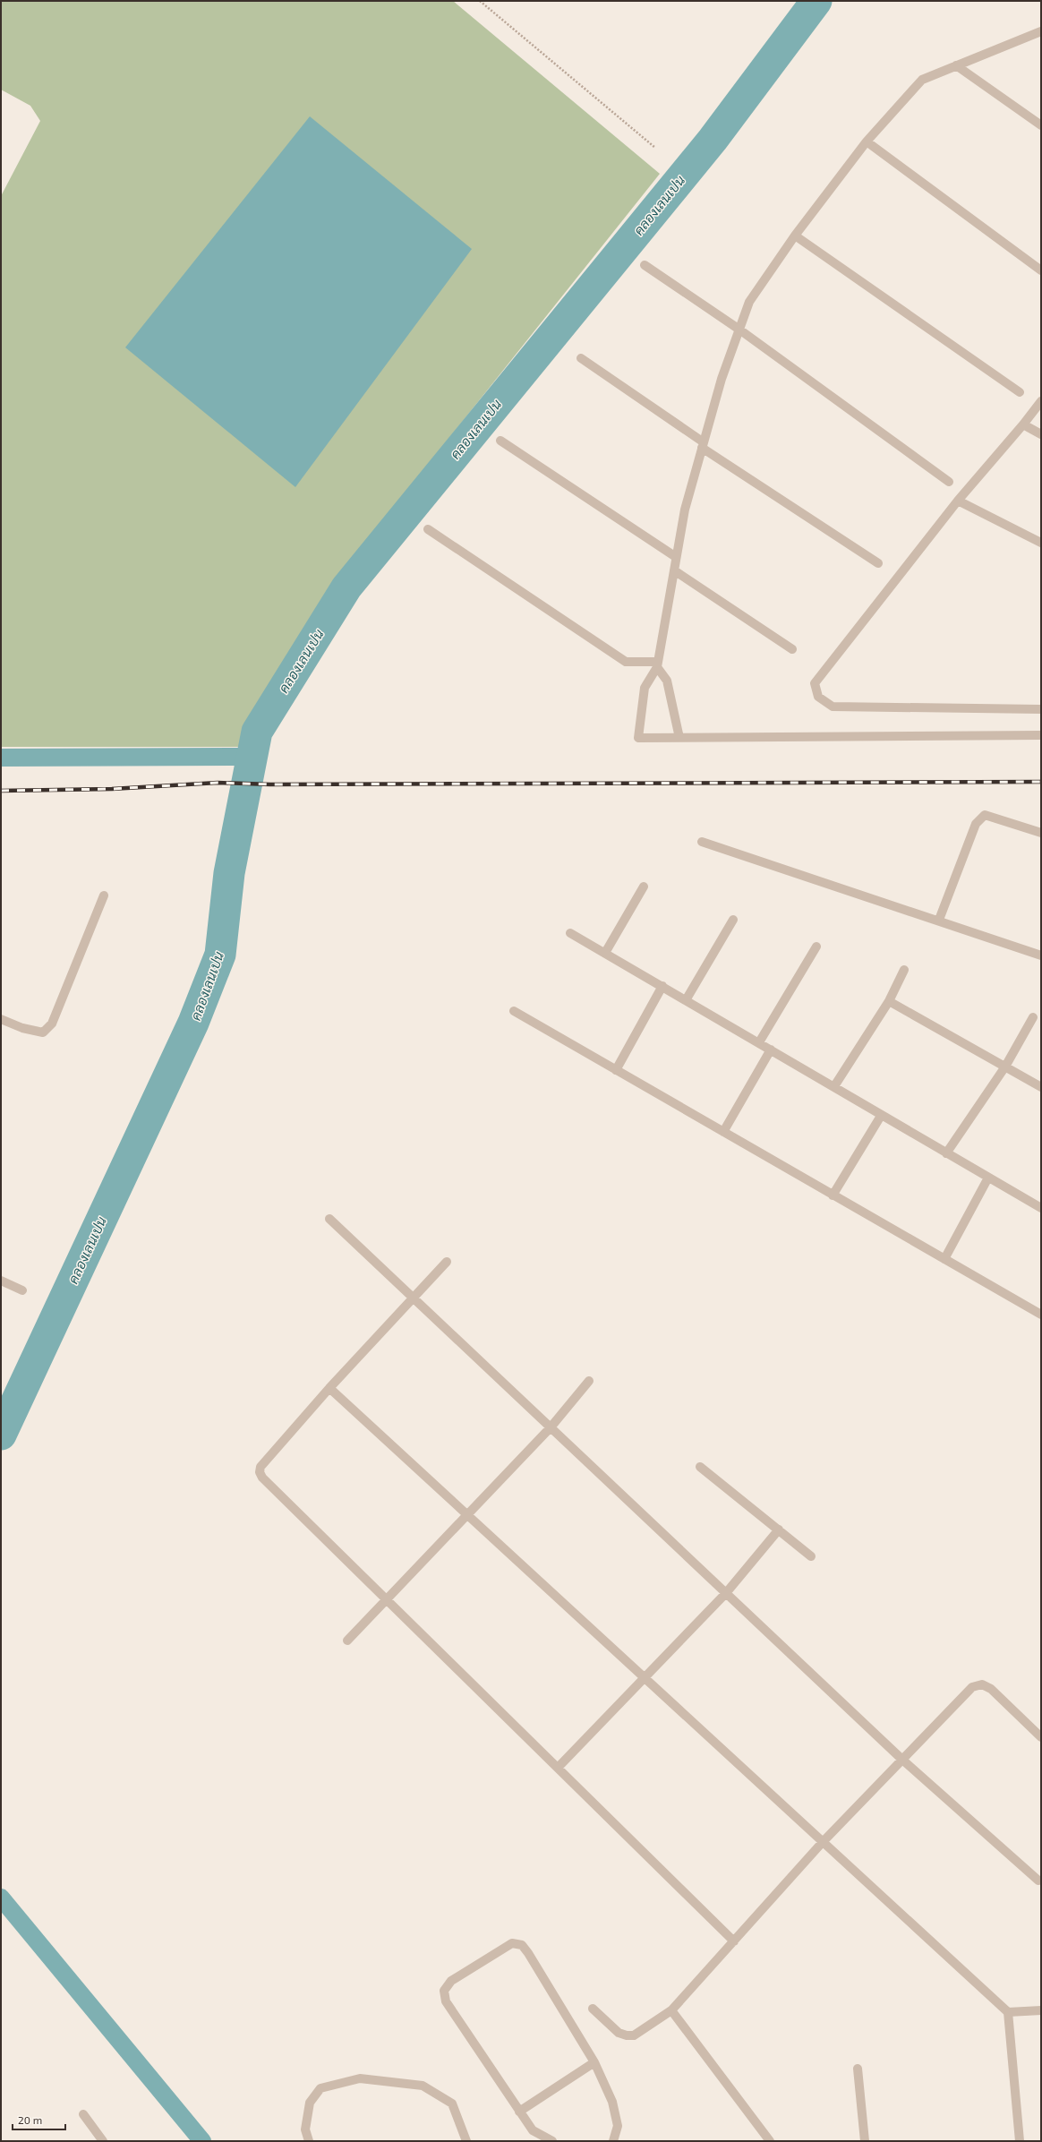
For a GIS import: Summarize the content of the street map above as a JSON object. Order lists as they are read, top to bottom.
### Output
{
  "water": ["คลองเลนเปน"],
  "scale_bar": "20 m"
}
